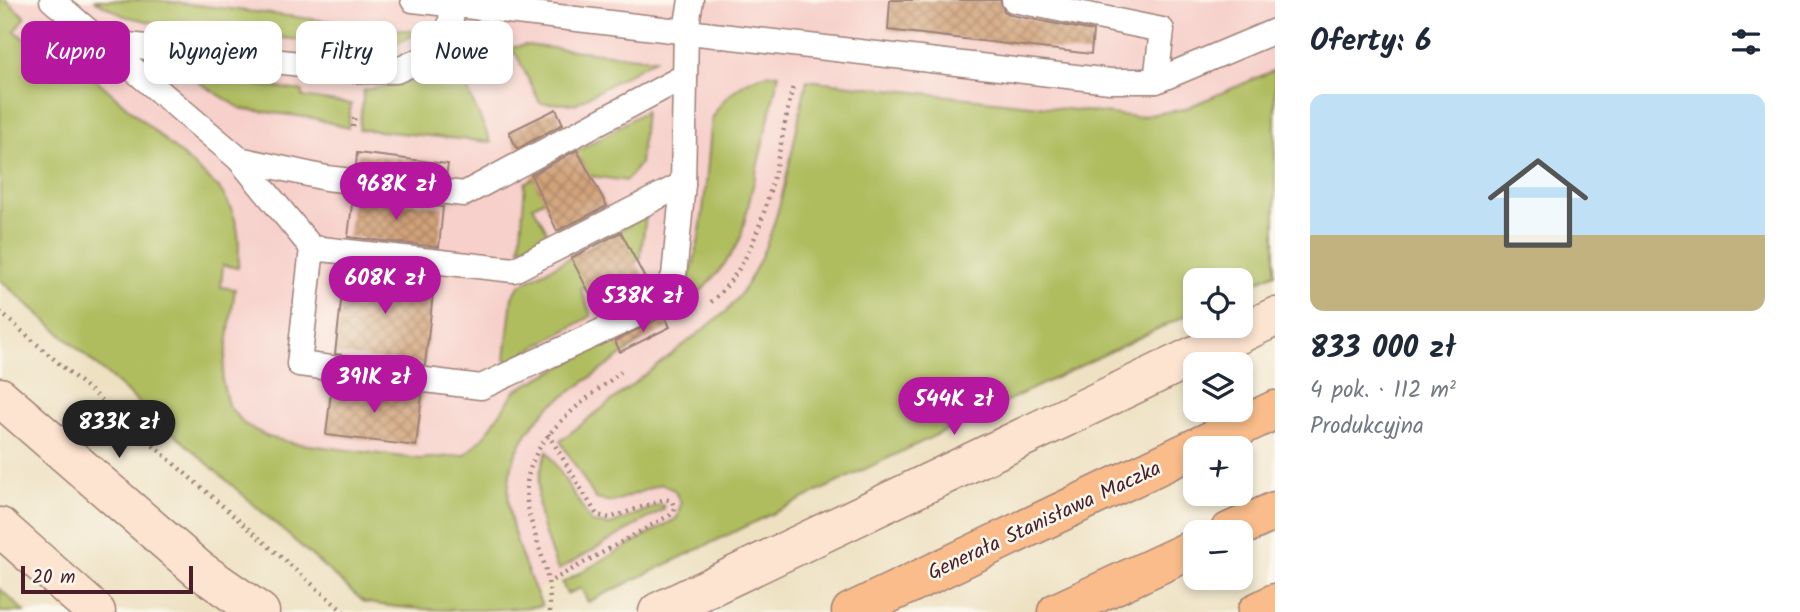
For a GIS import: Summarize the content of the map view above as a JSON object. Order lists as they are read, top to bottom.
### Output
{
  "streets": {
    "highway": ["Generała Stanisława Maczka"]
  },
  "scale_bar": "20 m",
  "page": {
    "heading": "Oferty: 6",
    "chip": [
      "Kupno",
      "Wynajem",
      "Filtry",
      "Nowe"
    ],
    "list": [
      {
        "name": "833 000 zł",
        "note": "4 pok. · 112 m² · Produkcyjna"
      }
    ],
    "price": [
      "968K zł",
      "608K zł",
      "538K zł",
      "391K zł",
      "544K zł",
      "833K zł"
    ],
    "map_buttons": ["+", "−"],
    "scale": "20 m"
  }
}
